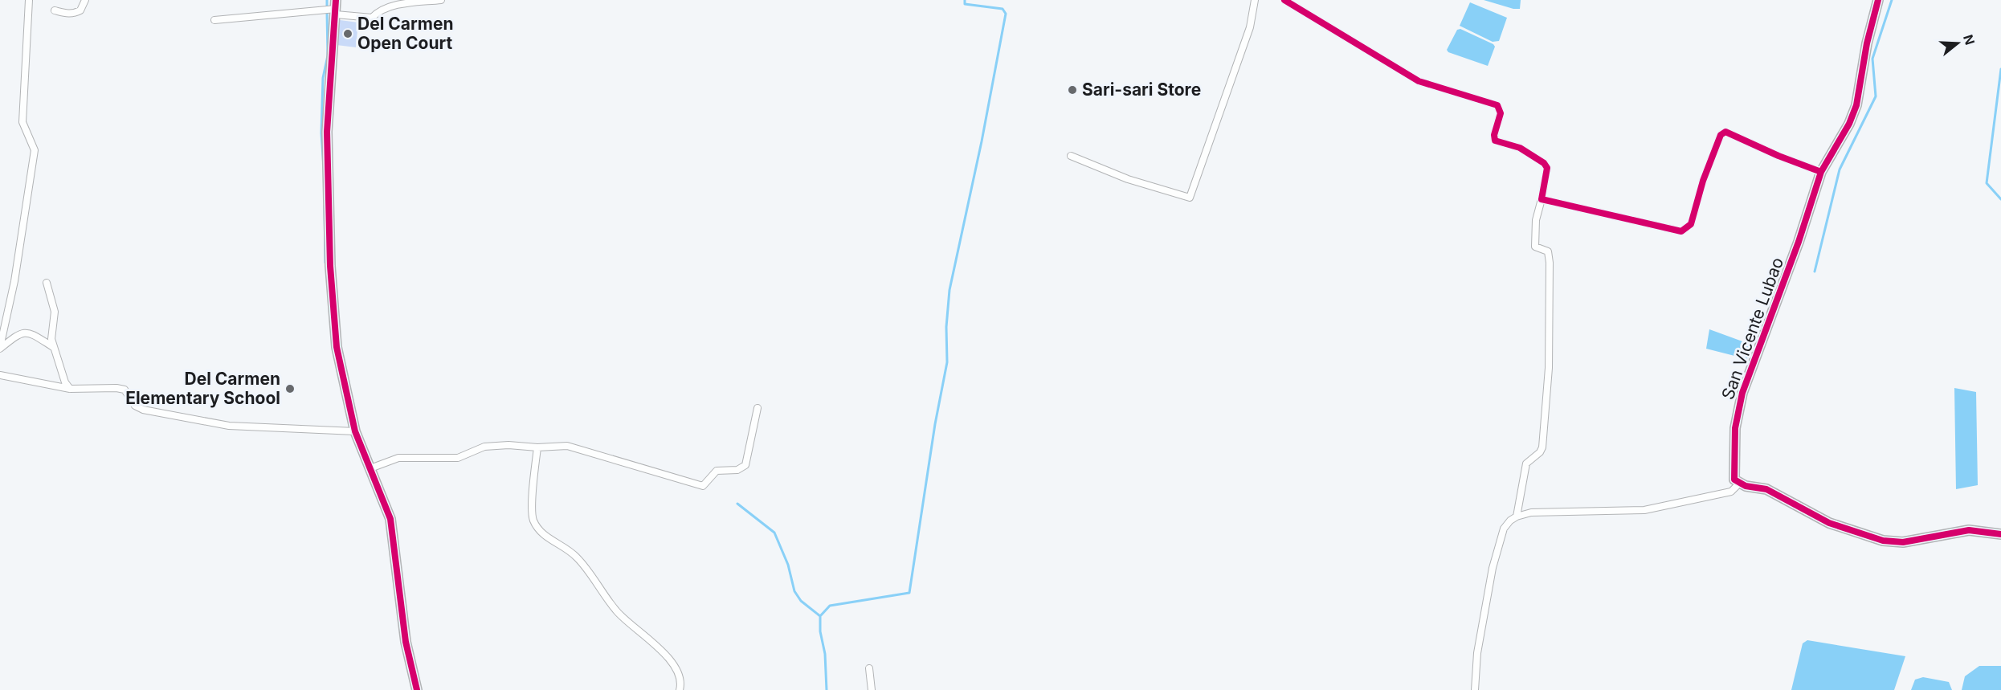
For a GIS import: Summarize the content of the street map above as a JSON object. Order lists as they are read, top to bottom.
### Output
{
  "streets": {
    "street": ["San Vicente Lubao"]
  },
  "places": ["Del Carmen Open Court", "Sari-sari Store", "Del Carmen Elementary School"],
  "north": "right"
}
